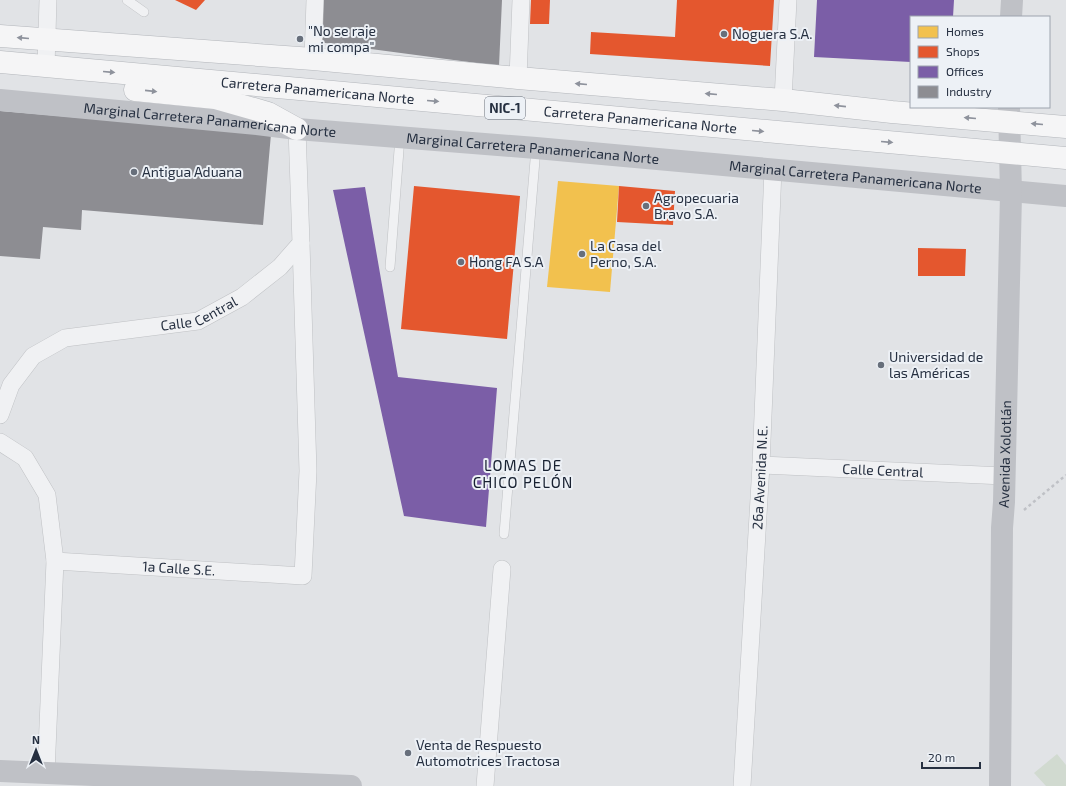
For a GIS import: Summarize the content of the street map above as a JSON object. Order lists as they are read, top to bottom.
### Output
{
  "streets": {
    "highway": ["Carretera Panamericana Norte", "NIC-1"],
    "street": [
      "Marginal Carretera Panamericana Norte",
      "Calle Central",
      "Avenida Xolotlán",
      "26a Avenida N.E.",
      "1a Calle S.E."
    ]
  },
  "crossings": [
    ["Carretera Panamericana Norte", "Avenida Xolotlán"],
    ["NIC-1", "Avenida Xolotlán"],
    ["Marginal Carretera Panamericana Norte", "Avenida Xolotlán"],
    ["Marginal Carretera Panamericana Norte", "26a Avenida N.E."],
    ["Calle Central", "Avenida Xolotlán"],
    ["Calle Central", "26a Avenida N.E."],
    ["Calle Central", "1a Calle S.E."]
  ],
  "districts": ["LOMAS DE CHICO PELÓN"],
  "places": [
    "Noguera S.A.",
    "\"No se raje mi compa\"",
    "Antigua Aduana",
    "Agropecuaria Bravo S.A.",
    "La Casa del Perno, S.A.",
    "Hong FA S.A",
    "Universidad de las Américas",
    "Venta de Respuesto Automotrices Tractosa"
  ],
  "legend": [
    "Homes",
    "Shops",
    "Offices",
    "Industry"
  ],
  "scale_bar": "20 m",
  "north": "top"
}
